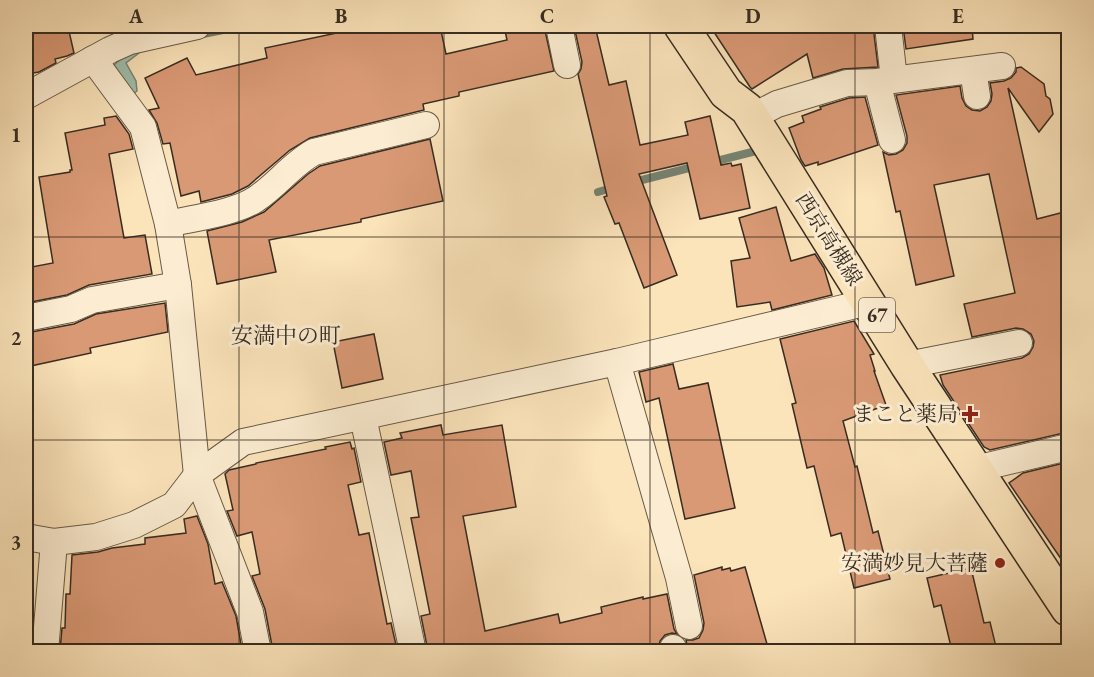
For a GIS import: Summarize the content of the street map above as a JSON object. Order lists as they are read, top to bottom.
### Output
{
  "streets": {
    "main road": ["西京高槻線", "67"]
  },
  "districts": ["安満中の町"],
  "places": {
    "health": ["まこと薬局"],
    "other": ["安満妙見大菩薩"]
  },
  "grid": {
    "columns": [
      "A",
      "B",
      "C",
      "D",
      "E"
    ],
    "rows": ["1", "2", "3"]
  }
}
